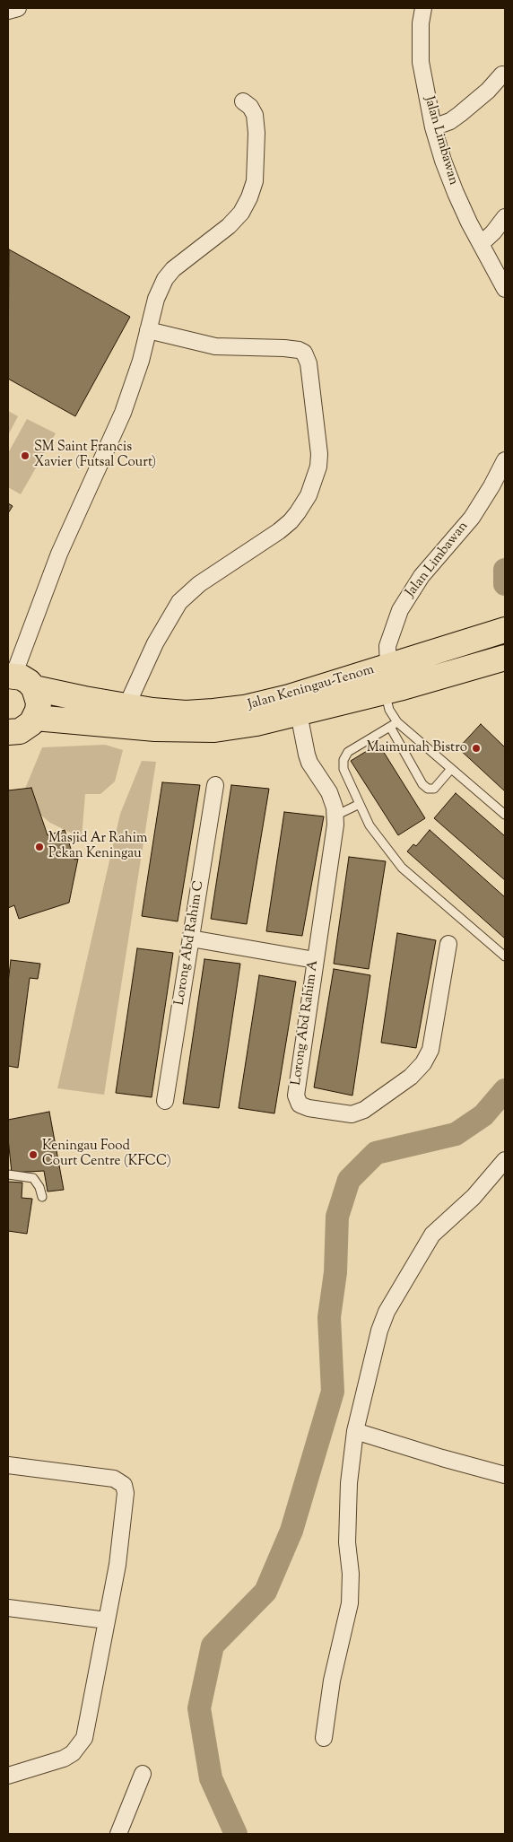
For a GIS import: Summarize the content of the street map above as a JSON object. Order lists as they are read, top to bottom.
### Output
{
  "streets": {
    "main road": ["Jalan Keningau-Tenom"],
    "street": ["Jalan Limbawan", "Lorong Abd Rahim C", "Lorong Abd Rahim A"]
  },
  "crossings": [
    ["Jalan Limbawan", "Jalan Keningau-Tenom"],
    ["Jalan Keningau-Tenom", "Lorong Abd Rahim A"]
  ],
  "places": [
    "SM Saint Francis Xavier (Futsal Court)",
    "Maimunah Bistro",
    "Masjid Ar Rahim Pekan Keningau",
    "Keningau Food Court Centre (KFCC)"
  ]
}
